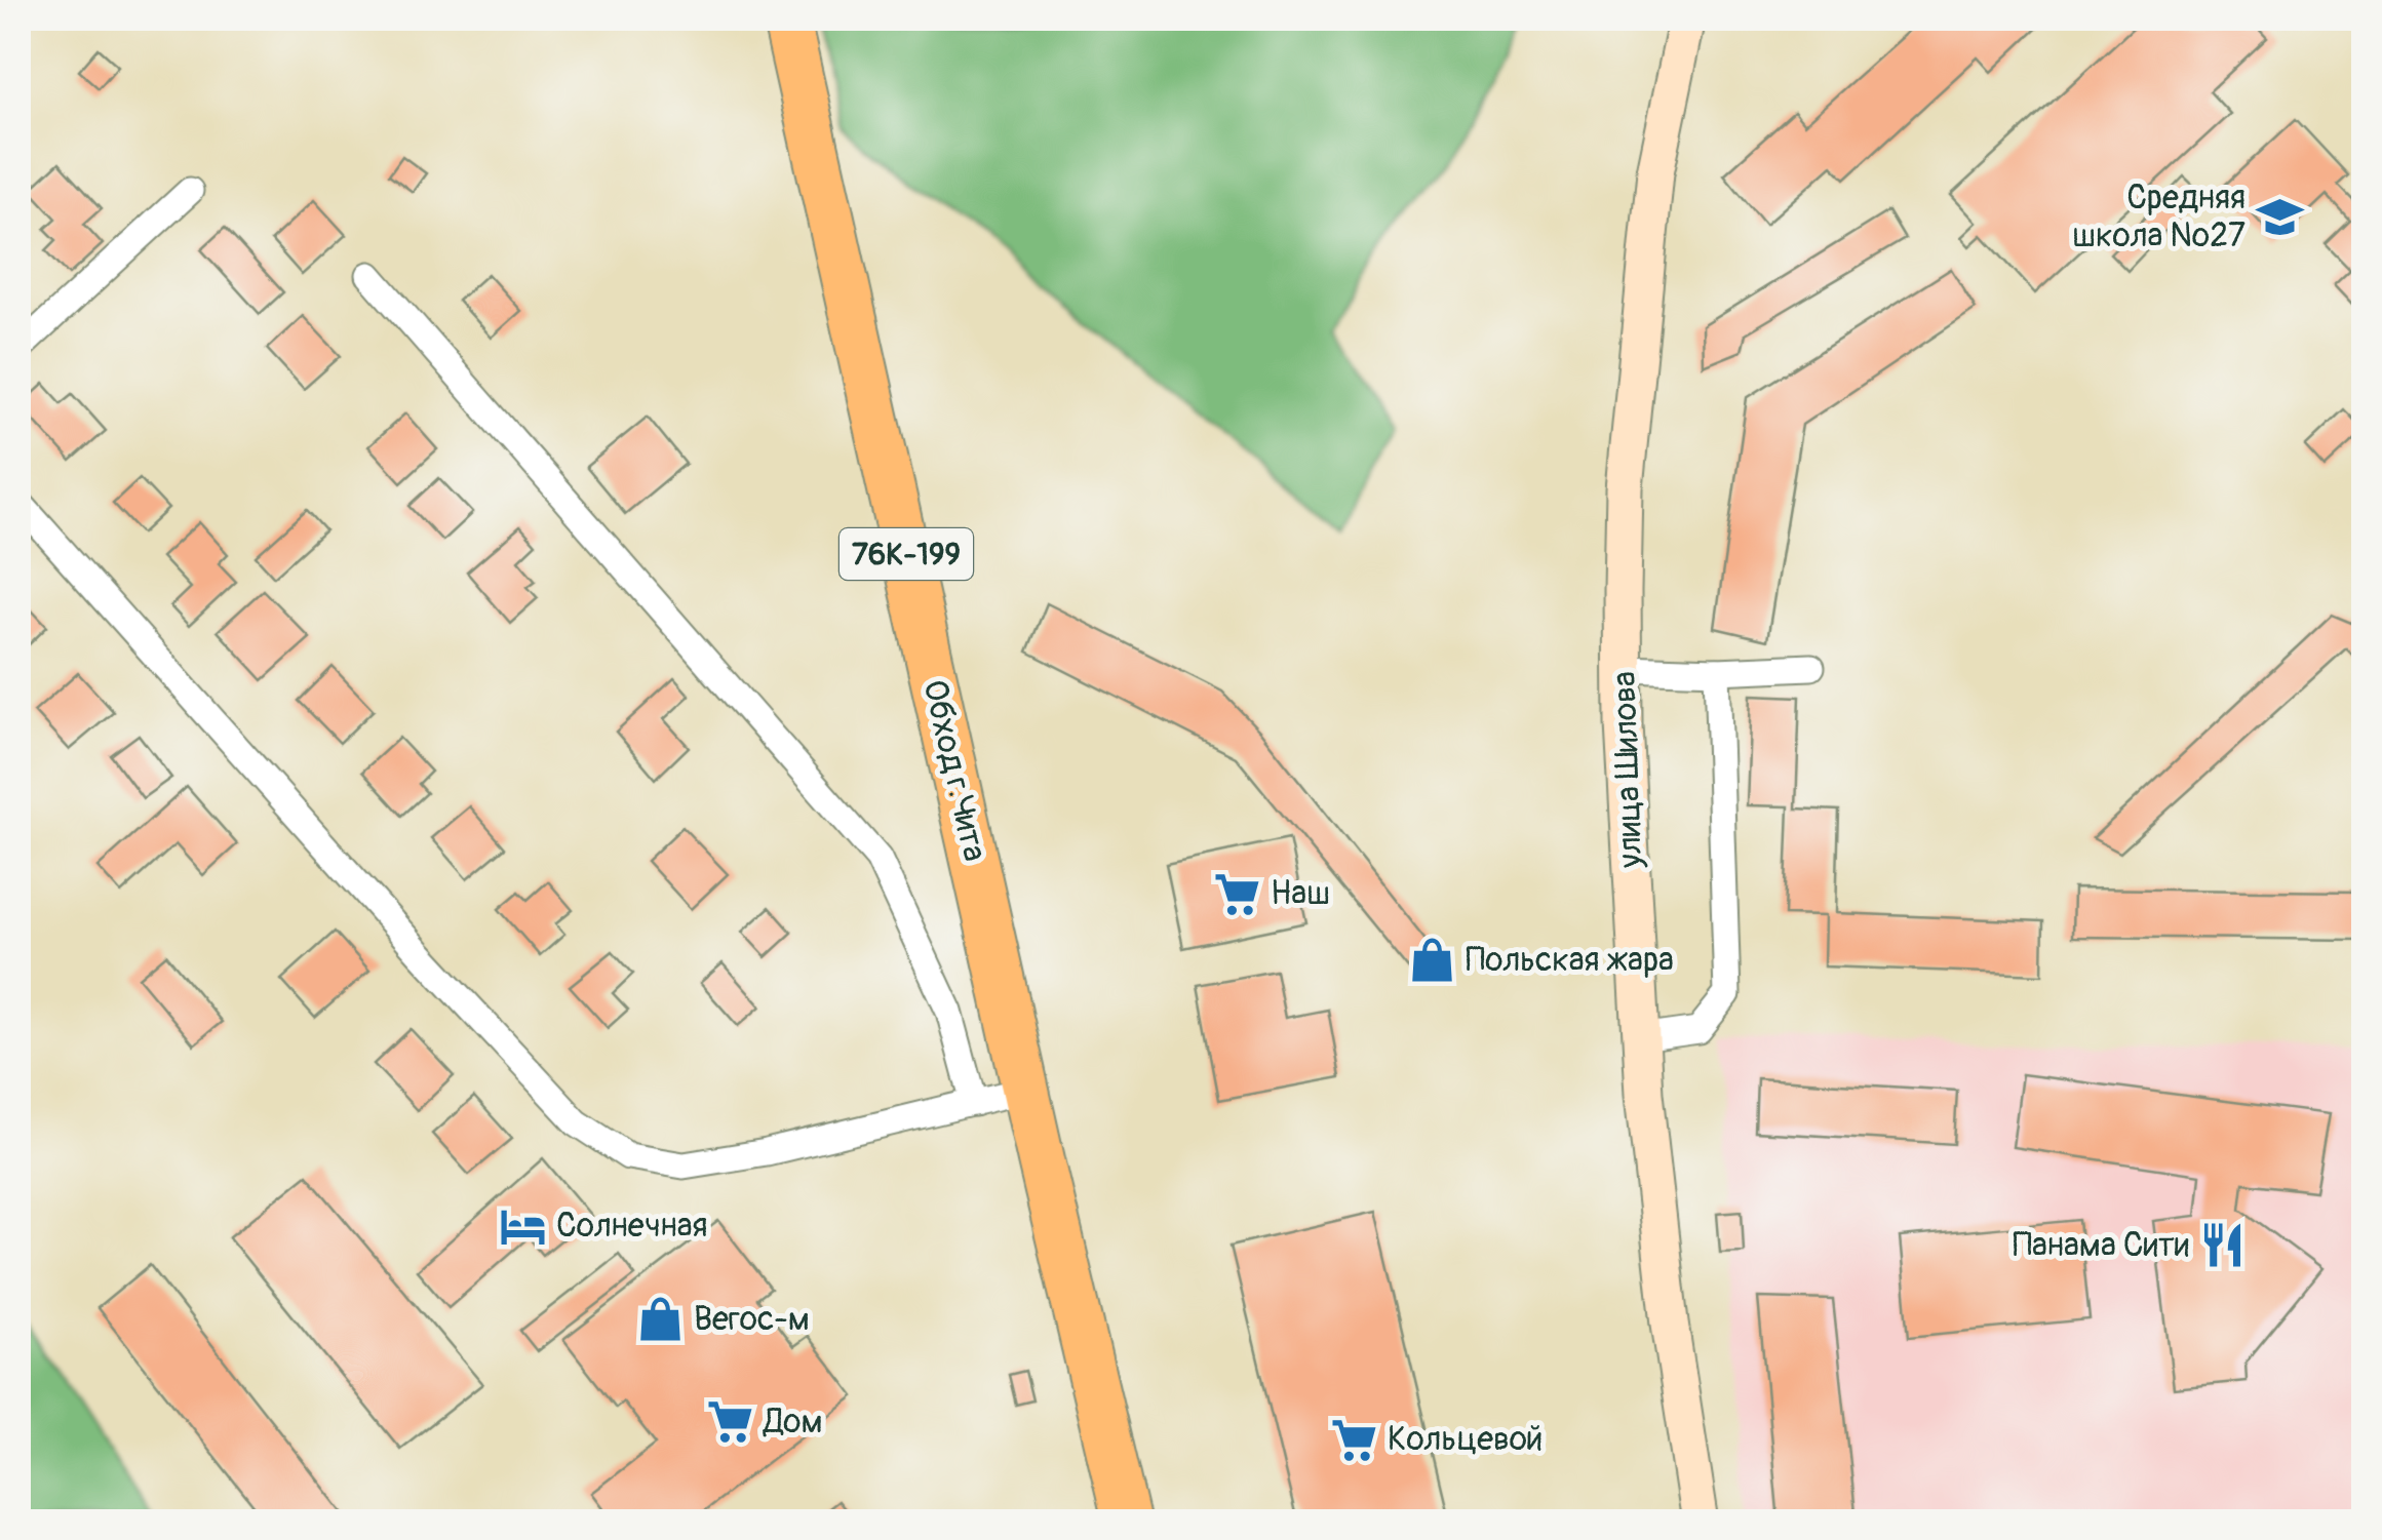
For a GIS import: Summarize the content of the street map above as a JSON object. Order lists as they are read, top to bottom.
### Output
{
  "streets": {
    "highway": ["76К-199", "Обход г.Чита"],
    "main road": ["улица Шилова"]
  },
  "places": {
    "school or university": ["Средняя школа №27"],
    "supermarket": ["Наш", "Дом", "Кольцевой"],
    "shop": ["Польская жара", "Вегос-м"],
    "hotel": ["Солнечная"],
    "restaurant": ["Панама Сити"]
  }
}
